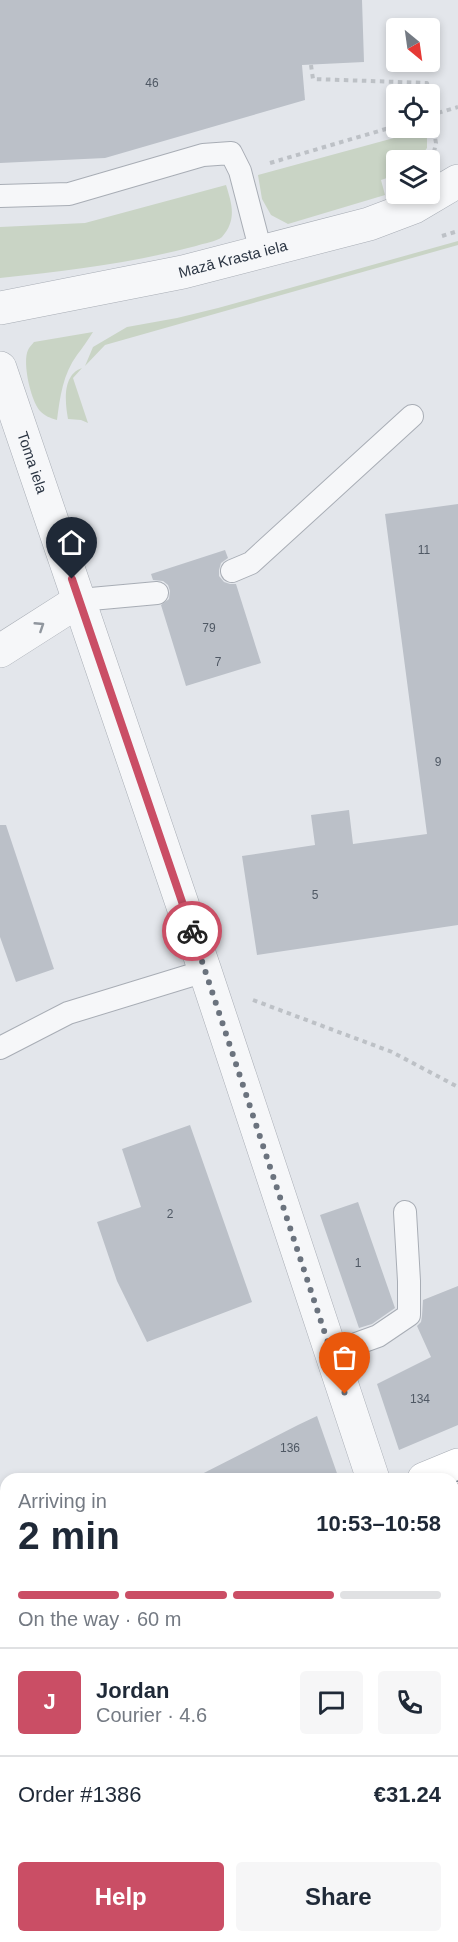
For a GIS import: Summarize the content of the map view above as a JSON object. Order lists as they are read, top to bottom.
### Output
{
  "streets": {
    "street": ["Mazā Krasta iela", "Toma iela"]
  },
  "house_numbers": [
    "46",
    "11",
    "79",
    "7",
    "9",
    "5",
    "2",
    "1",
    "134",
    "136"
  ],
  "north": "bottom right",
  "page": {
    "heading": ["2 min", "Arriving in", "10:53–10:58"],
    "panel": [
      "Jordan",
      "Courier · 4.6",
      "Order #1386",
      "€31.24"
    ],
    "bar": "On the way · 60 m",
    "round": "J",
    "buttons": ["Help", "Share"]
  }
}
